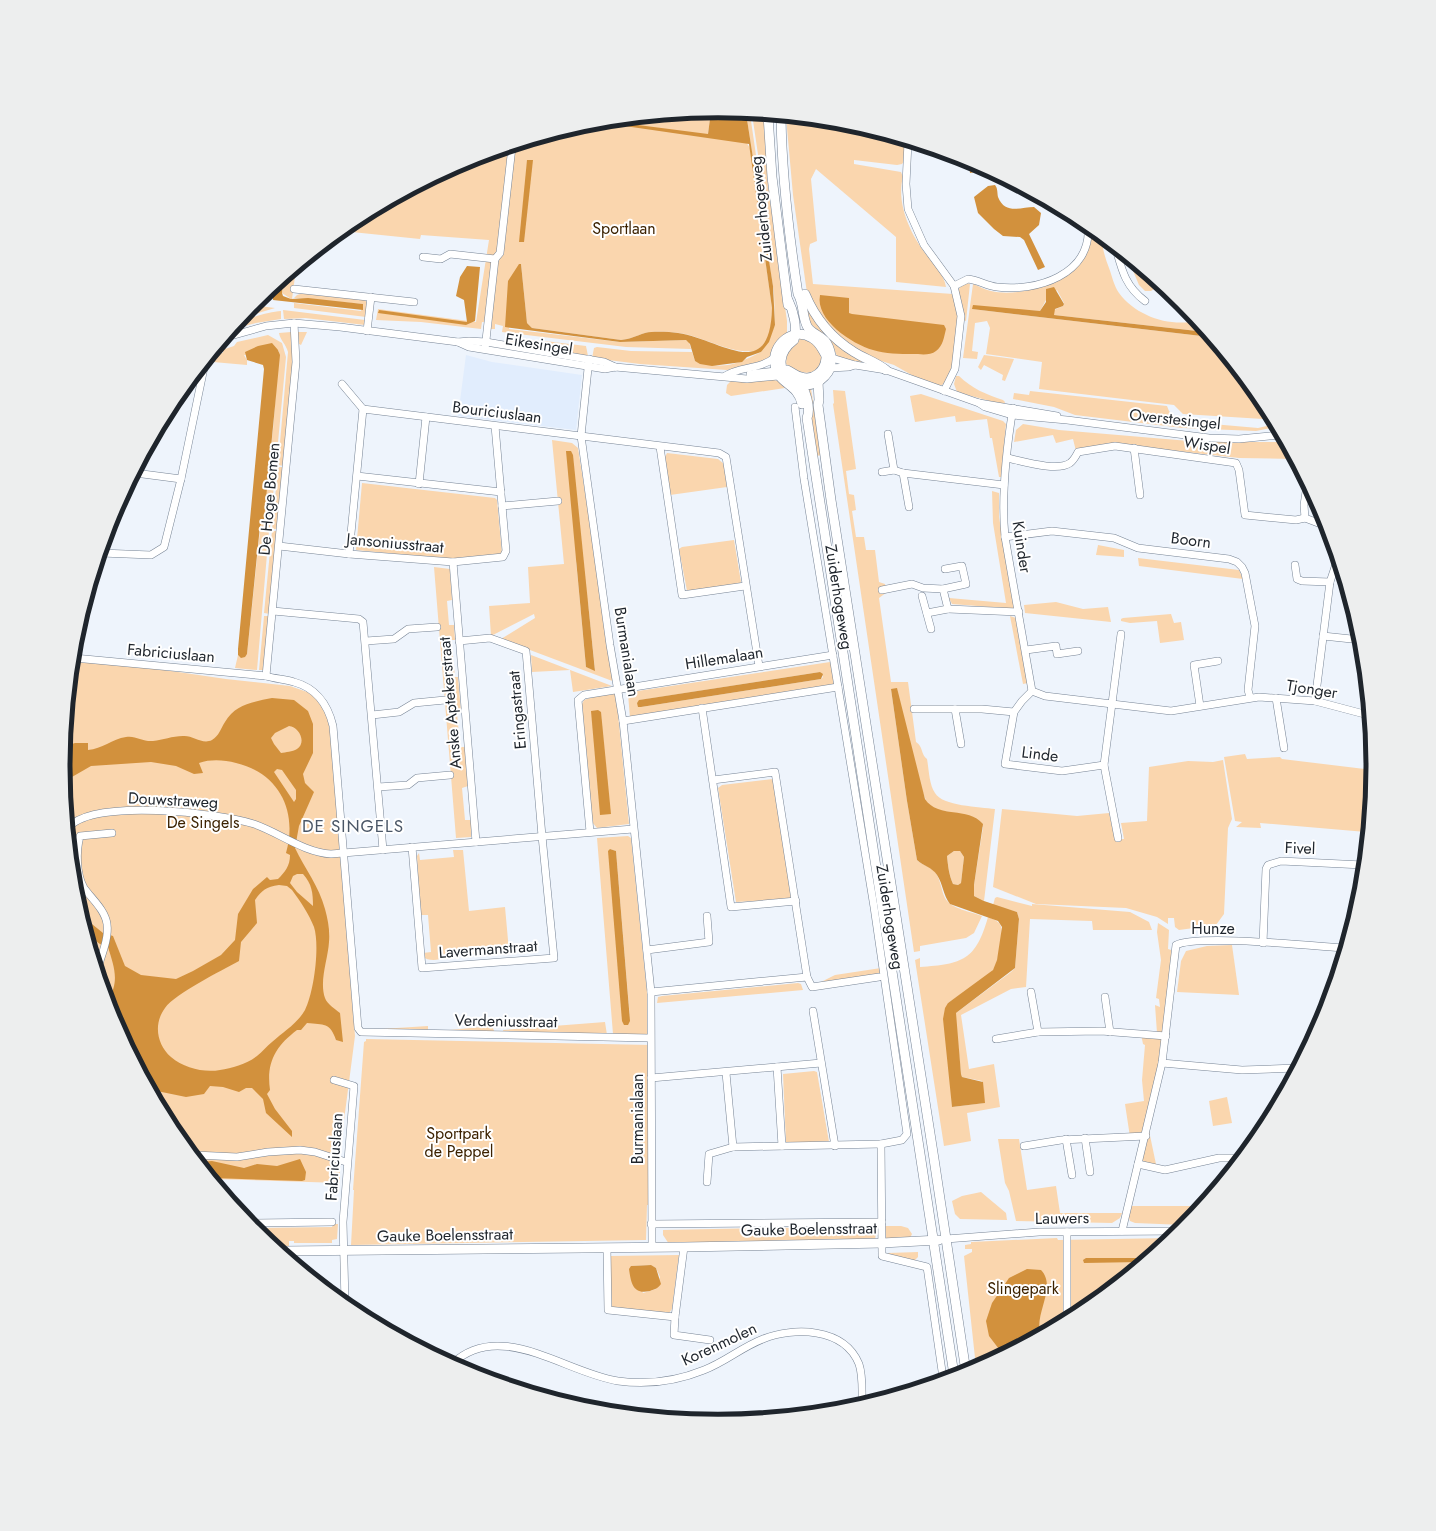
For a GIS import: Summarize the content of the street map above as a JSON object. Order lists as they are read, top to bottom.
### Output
{
  "streets": {
    "main road": ["Zuiderhogeweg", "Gauke Boelensstraat"],
    "street": [
      "Eikesingel",
      "Bouriciuslaan",
      "Overstesingel",
      "Wispel",
      "De Hoge Bomen",
      "Boorn",
      "Jansoniusstraat",
      "Kuinder",
      "Burmanialaan",
      "Fabriciuslaan",
      "Hillemalaan",
      "Tjonger",
      "Anske Aptekerstraat",
      "Eringastraat",
      "Linde",
      "Douwstraweg",
      "Fivel",
      "Hunze",
      "Lavermanstraat",
      "Verdeniusstraat",
      "Lauwers",
      "Korenmolen"
    ]
  },
  "crossings": [
    ["Zuiderhogeweg", "Overstesingel"],
    ["Zuiderhogeweg", "Hillemalaan"],
    ["Zuiderhogeweg", "Lauwers"],
    ["Zuiderhogeweg", "Gauke Boelensstraat"],
    ["Eikesingel", "De Hoge Bomen"],
    ["Eikesingel", "Burmanialaan"],
    ["Bouriciuslaan", "Burmanialaan"],
    ["Bouriciuslaan", "Hillemalaan"],
    ["Overstesingel", "Kuinder"],
    ["Wispel", "Kuinder"],
    ["De Hoge Bomen", "Jansoniusstraat"],
    ["De Hoge Bomen", "Fabriciuslaan"],
    ["Boorn", "Kuinder"],
    ["Boorn", "Tjonger"],
    ["Jansoniusstraat", "Anske Aptekerstraat"],
    ["Kuinder", "Tjonger"],
    ["Kuinder", "Linde"],
    ["Burmanialaan", "Hillemalaan"],
    ["Burmanialaan", "Douwstraweg"],
    ["Burmanialaan", "Verdeniusstraat"],
    ["Burmanialaan", "Gauke Boelensstraat"],
    ["Fabriciuslaan", "Douwstraweg"],
    ["Fabriciuslaan", "Verdeniusstraat"],
    ["Fabriciuslaan", "Gauke Boelensstraat"],
    ["Hillemalaan", "Douwstraweg"],
    ["Tjonger", "Linde"],
    ["Anske Aptekerstraat", "Eringastraat"],
    ["Anske Aptekerstraat", "Douwstraweg"],
    ["Eringastraat", "Douwstraweg"],
    ["Eringastraat", "Lavermanstraat"],
    ["Douwstraweg", "Lavermanstraat"],
    ["Douwstraweg", "Verdeniusstraat"],
    ["Fivel", "Hunze"],
    ["Hunze", "Lauwers"]
  ],
  "districts": ["DE SINGELS"],
  "parks": [
    "Sportlaan",
    "De Singels",
    "Sportpark de Peppel",
    "Slingepark"
  ]
}
